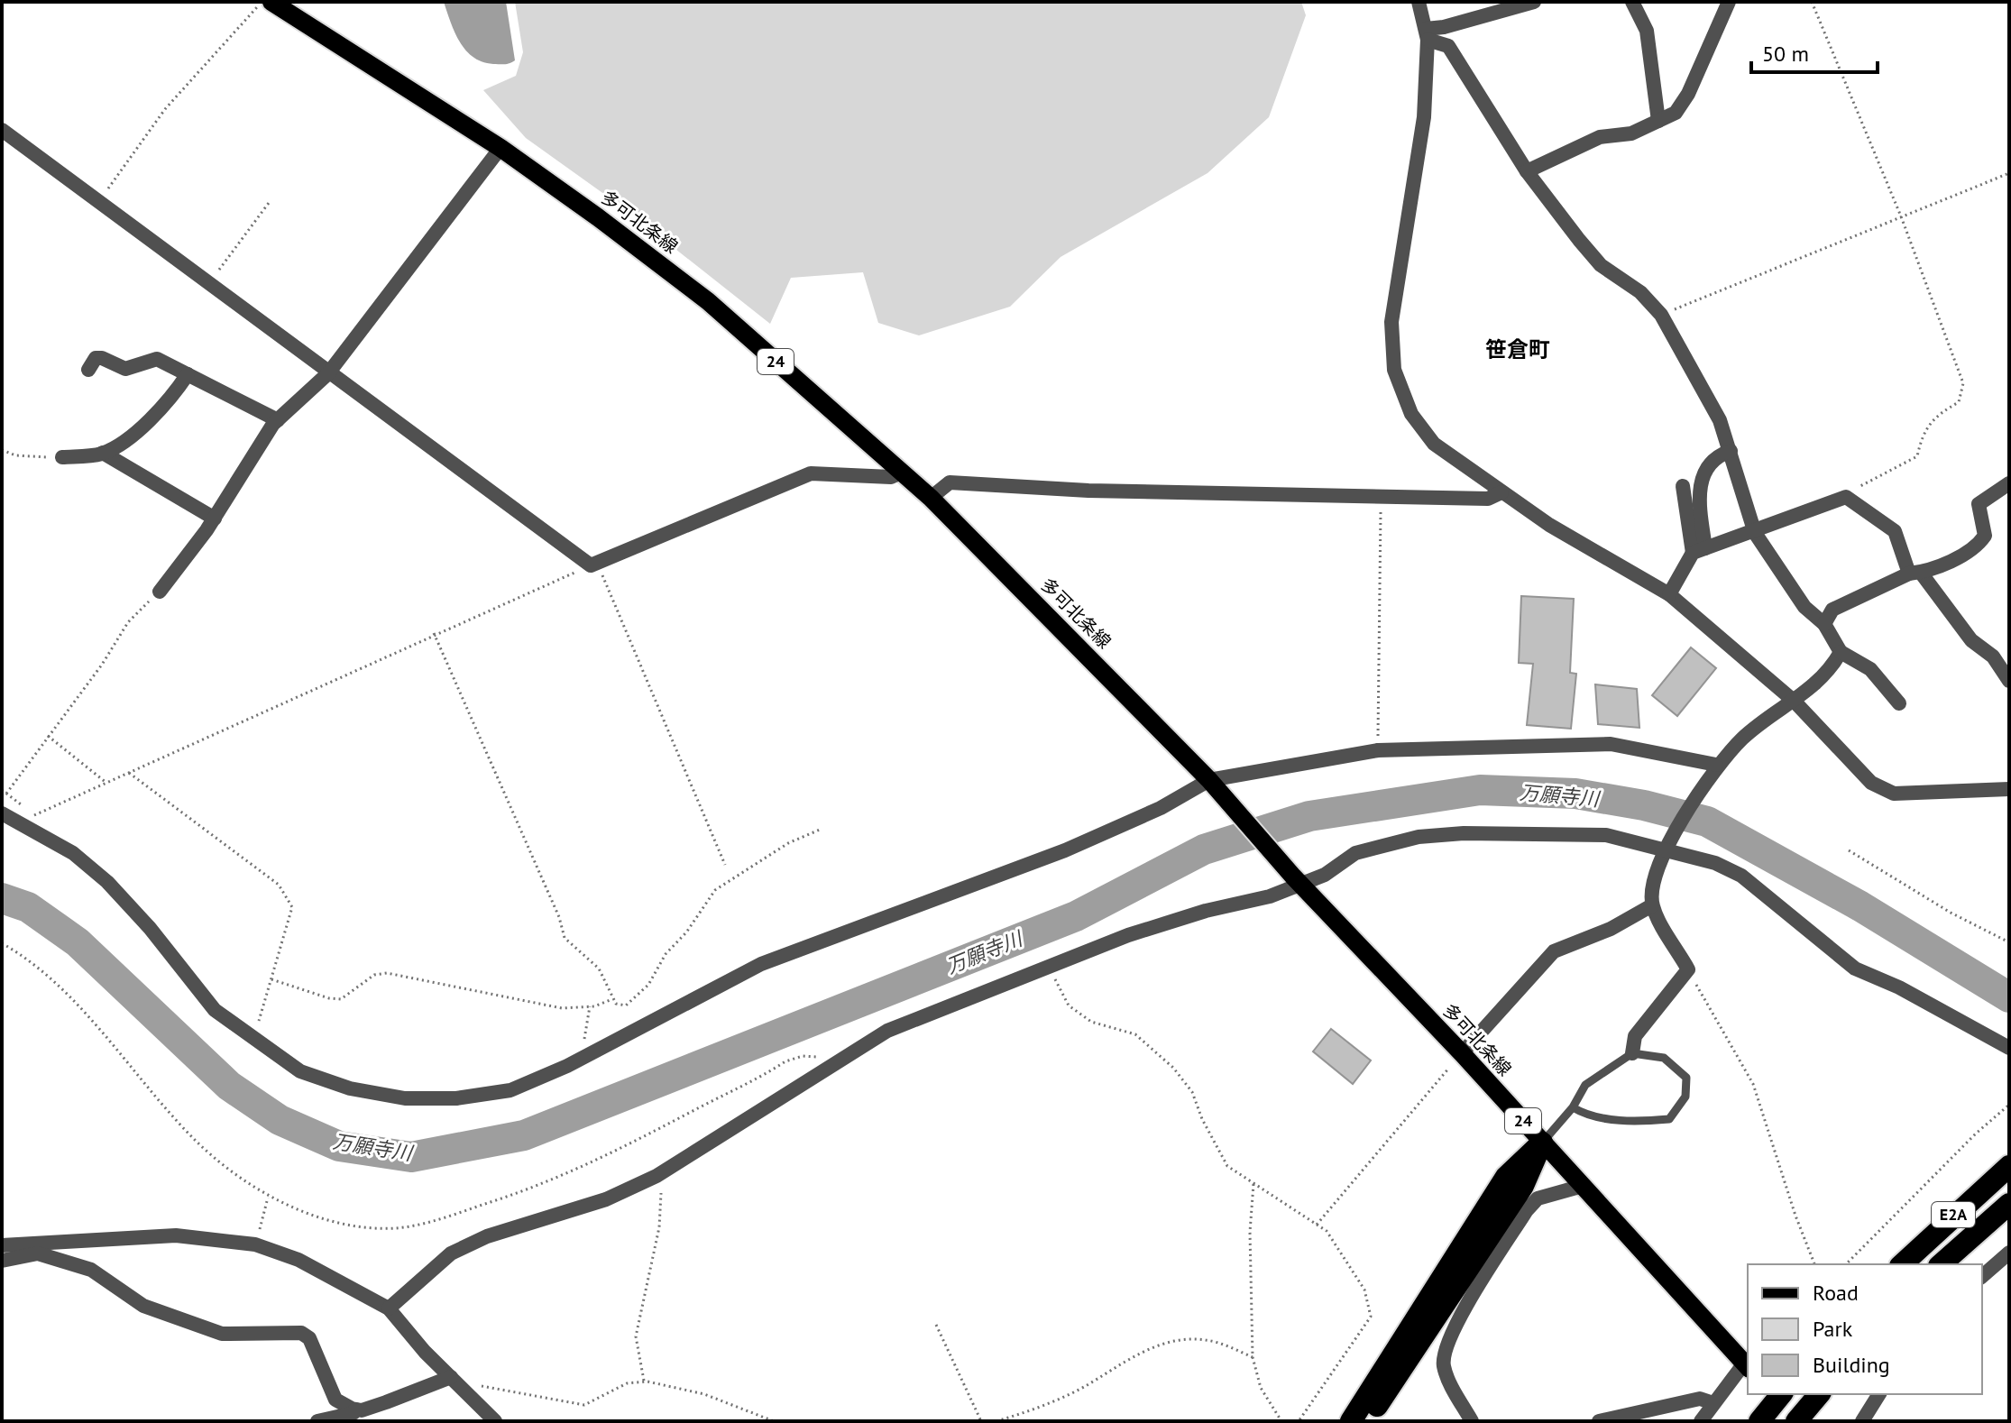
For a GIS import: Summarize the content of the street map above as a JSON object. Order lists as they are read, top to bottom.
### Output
{
  "streets": {
    "highway": ["E2A"],
    "main road": ["多可北条線", "24"]
  },
  "districts": ["笹倉町"],
  "water": ["万願寺川"],
  "legend": ["Road", "Park", "Building"],
  "scale_bar": "50 m"
}
